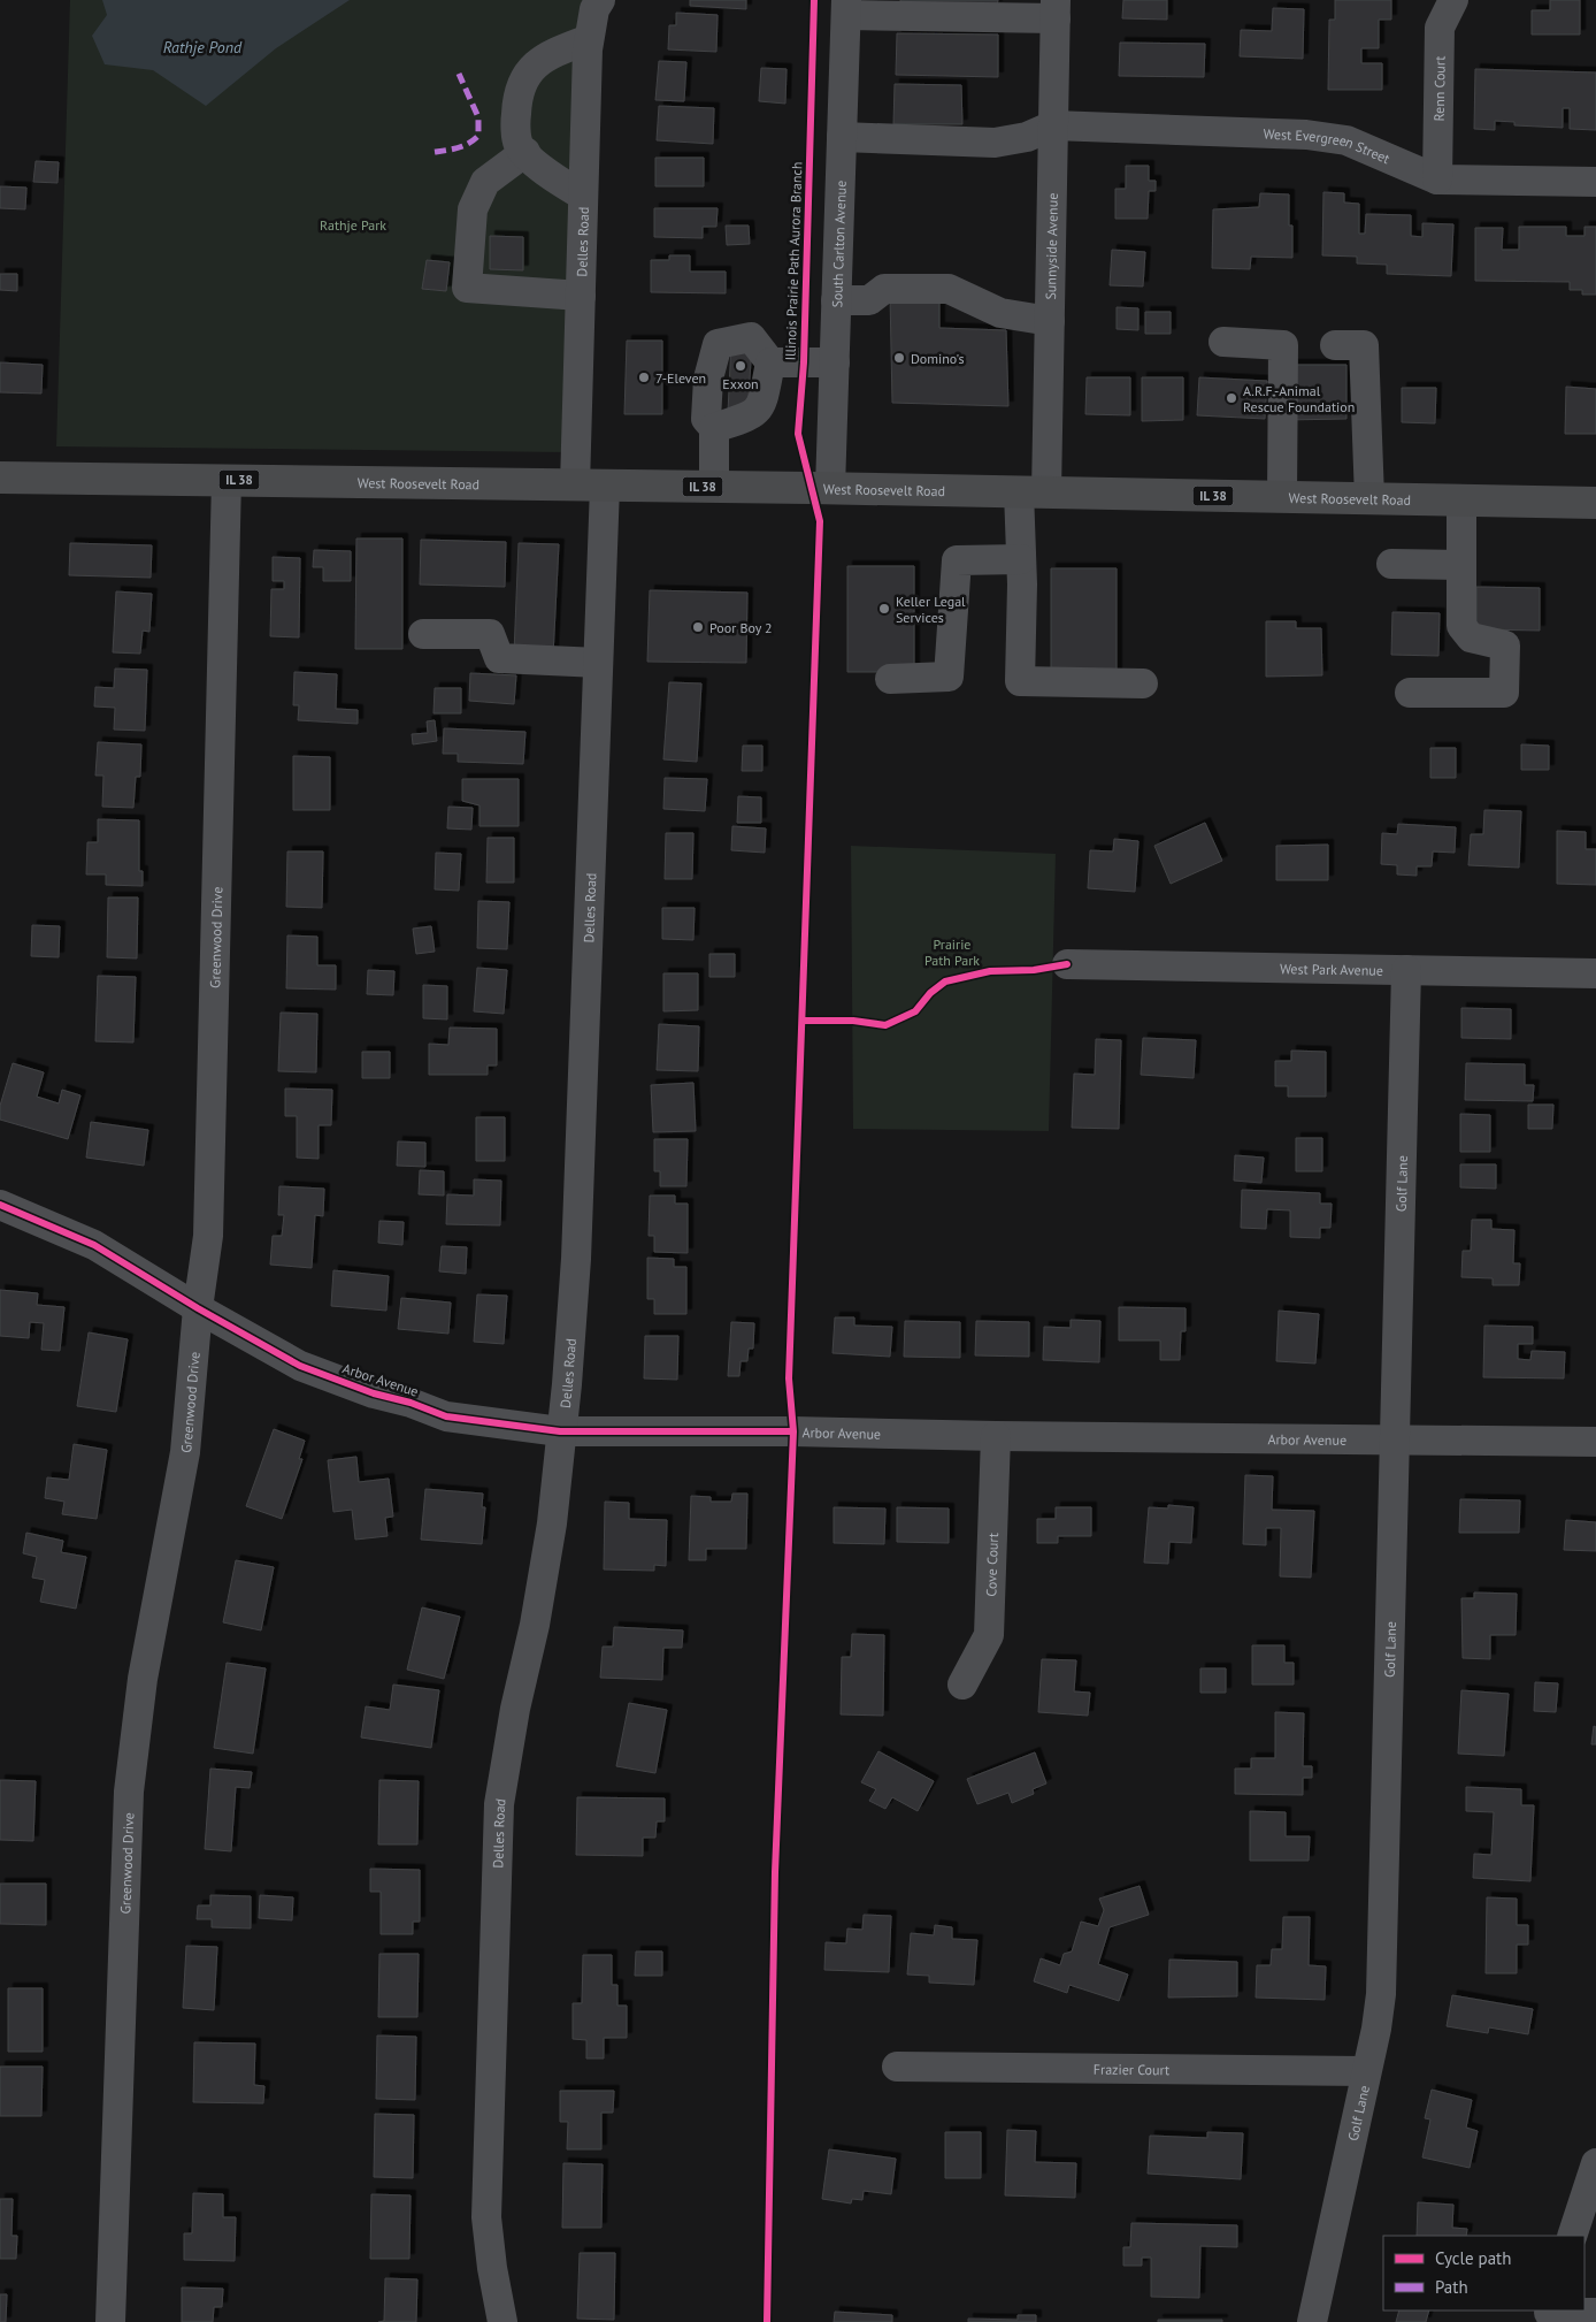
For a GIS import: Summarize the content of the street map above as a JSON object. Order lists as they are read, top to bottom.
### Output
{
  "streets": {
    "main road": ["IL 38", "West Roosevelt Road"],
    "street": [
      "Renn Court",
      "West Evergreen Street",
      "Delles Road",
      "South Carlton Avenue",
      "Sunnyside Avenue",
      "Greenwood Drive",
      "West Park Avenue",
      "Golf Lane",
      "Arbor Avenue",
      "Cove Court",
      "Frazier Court"
    ],
    "cycle path": ["Illinois Prairie Path Aurora Branch"]
  },
  "crossings": [
    ["Renn Court", "West Evergreen Street"],
    ["West Evergreen Street", "Sunnyside Avenue"],
    ["Delles Road", "West Roosevelt Road"],
    ["Delles Road", "Arbor Avenue"],
    ["South Carlton Avenue", "West Roosevelt Road"],
    ["Sunnyside Avenue", "West Roosevelt Road"],
    ["West Roosevelt Road", "Greenwood Drive"],
    ["Greenwood Drive", "Arbor Avenue"],
    ["West Park Avenue", "Golf Lane"],
    ["Golf Lane", "Arbor Avenue"],
    ["Golf Lane", "Frazier Court"],
    ["Arbor Avenue", "Cove Court"]
  ],
  "water": ["Rathje Pond"],
  "parks": ["Rathje Park", "Prairie Path Park"],
  "places": [
    "Domino's",
    "Exxon",
    "7-Eleven",
    "A.R.F.-Animal Rescue Foundation",
    "Keller Legal Services",
    "Poor Boy 2"
  ],
  "legend": ["Cycle path", "Path"]
}
